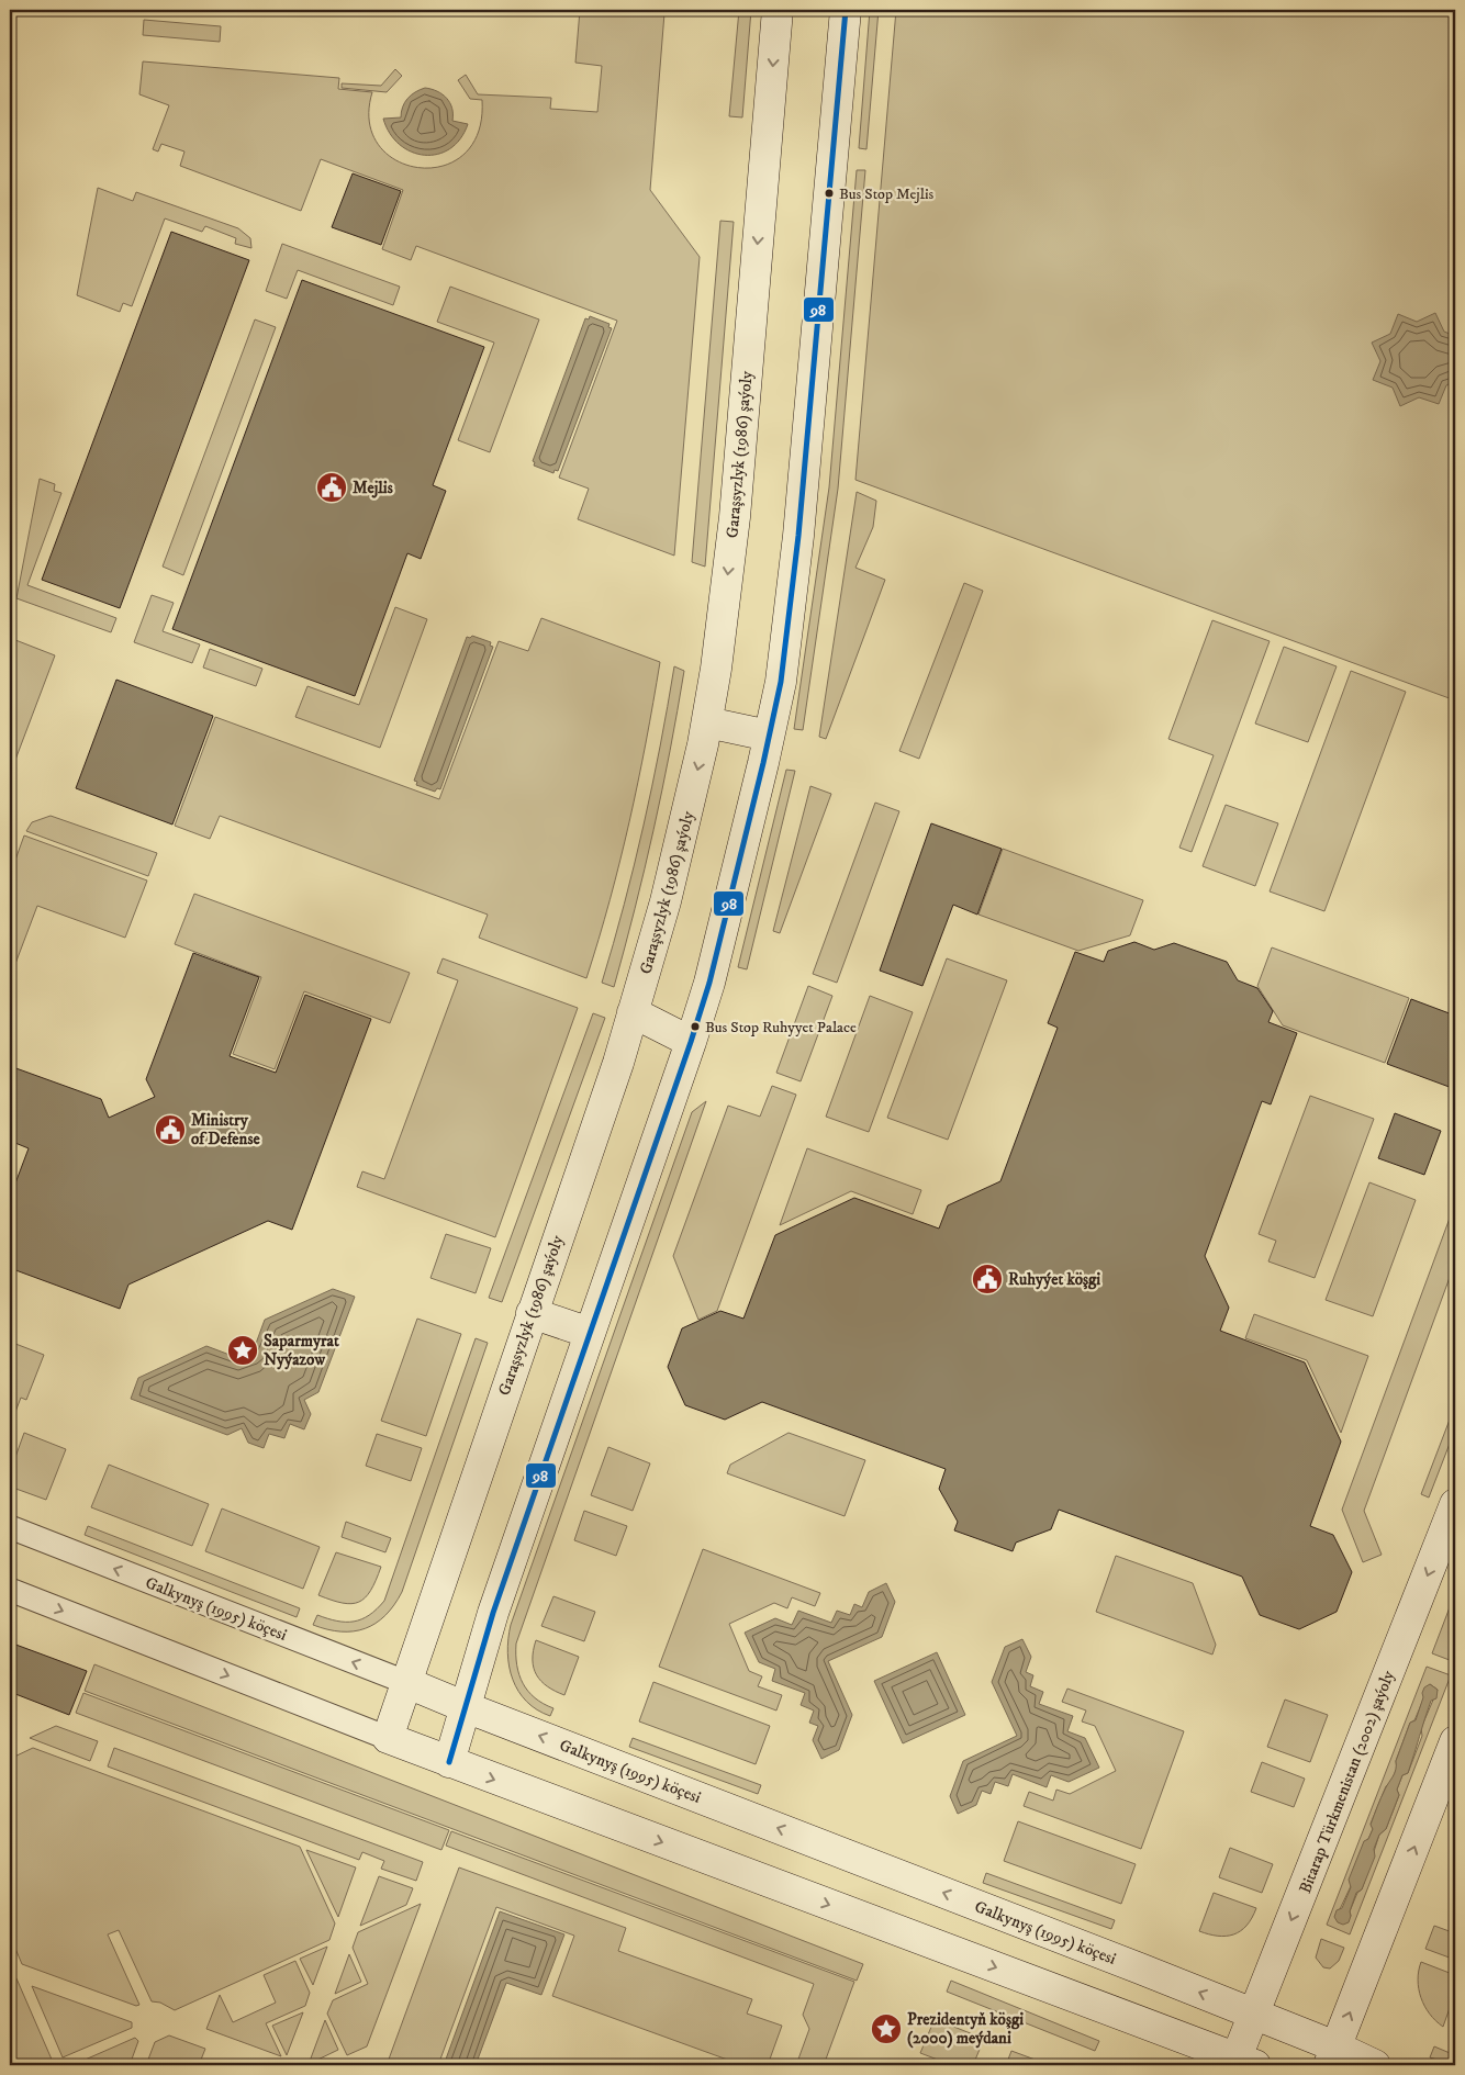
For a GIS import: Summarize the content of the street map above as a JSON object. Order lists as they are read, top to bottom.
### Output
{
  "streets": {
    "main road": ["Garaşsyzlyk (1986) şaýoly", "Galkynyş (1995) köçesi", "Bitarap Türkmenistan (2002) şaýoly"]
  },
  "crossings": [
    ["Garaşsyzlyk (1986) şaýoly", "Galkynyş (1995) köçesi"],
    ["Galkynyş (1995) köçesi", "Bitarap Türkmenistan (2002) şaýoly"]
  ],
  "places": {
    "other": ["Bus Stop Mejlis", "Bus Stop Ruhyyet Palace"],
    "public building": ["Mejlis", "Ministry of Defense", "Ruhyýet köşgi"],
    "place": ["Saparmyrat Nyýazow", "Prezidentyň köşgi (2000) meýdani"]
  },
  "lines": ["transit line 98"]
}
